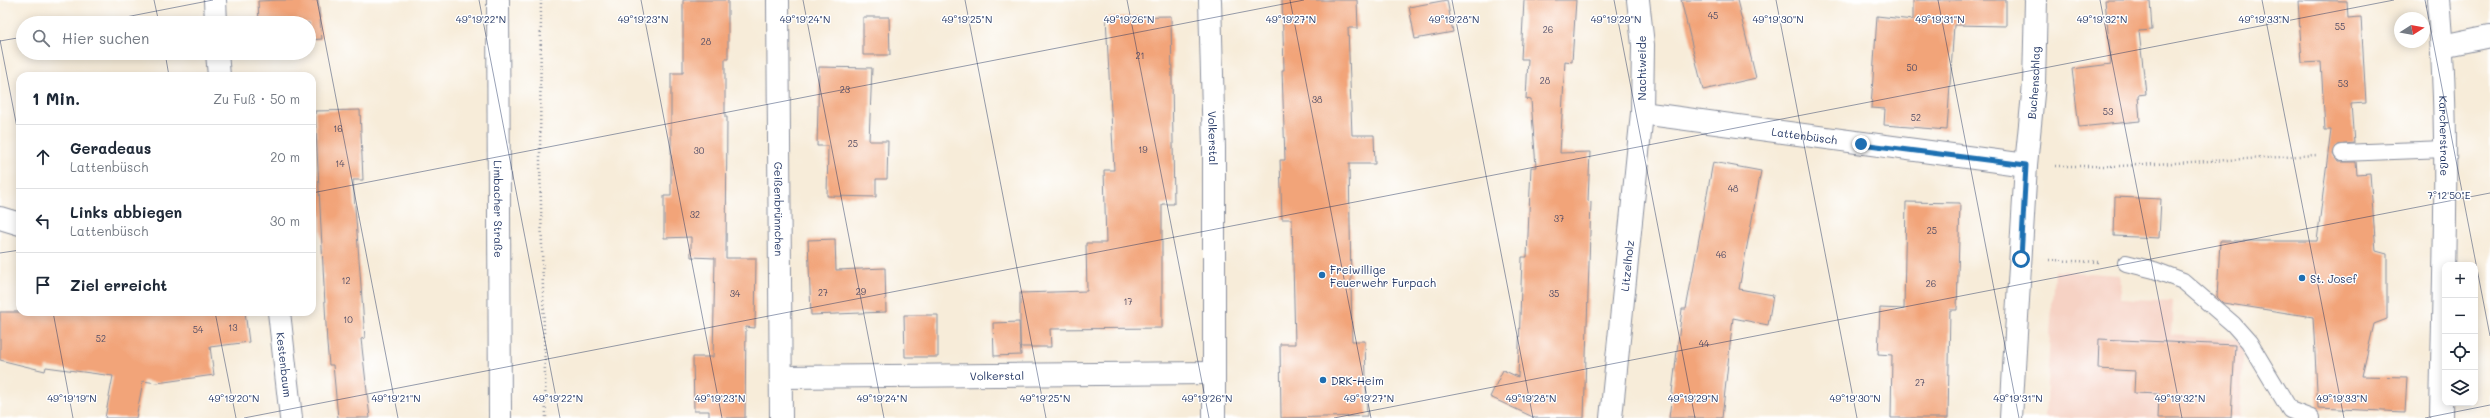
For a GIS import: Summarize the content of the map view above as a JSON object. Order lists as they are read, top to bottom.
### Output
{
  "streets": {
    "street": [
      "Nachtweide",
      "Buchenschlag",
      "Lattenbüsch",
      "Karcherstraße",
      "Volkerstal",
      "Limbacher Straße",
      "Geißenbrünnchen",
      "Litzelholz",
      "Kestenbaum"
    ]
  },
  "crossings": [
    ["Nachtweide", "Lattenbüsch"],
    ["Nachtweide", "Litzelholz"],
    ["Buchenschlag", "Lattenbüsch"],
    ["Lattenbüsch", "Litzelholz"],
    ["Volkerstal", "Geißenbrünnchen"]
  ],
  "places": ["Freiwillige Feuerwehr Furpach", "St. Josef", "DRK-Heim"],
  "house_numbers": [
    "45",
    "55",
    "26",
    "28",
    "21",
    "50",
    "28",
    "53",
    "23",
    "38",
    "53",
    "52",
    "16",
    "25",
    "19",
    "30",
    "14",
    "48",
    "32",
    "37",
    "25",
    "46",
    "12",
    "26",
    "29",
    "27",
    "34",
    "35",
    "17",
    "10",
    "13",
    "54",
    "52",
    "44",
    "27"
  ],
  "north": "right",
  "page": {
    "search": "Hier suchen",
    "heading": ["1 Min.", "Zu Fuß · 50 m"],
    "list": [
      ["Geradeaus", "Lattenbüsch", "20 m"],
      ["Links abbiegen", "Lattenbüsch", "30 m"],
      "Ziel erreicht"
    ],
    "map_buttons": ["+", "−"]
  },
  "coordinates": [
    "49°19'22\"N",
    "49°19'23\"N",
    "49°19'24\"N",
    "49°19'25\"N",
    "49°19'26\"N",
    "49°19'27\"N",
    "49°19'28\"N",
    "49°19'29\"N",
    "49°19'30\"N",
    "49°19'31\"N",
    "49°19'32\"N",
    "49°19'33\"N",
    "7°12'50\"E",
    "49°19'19\"N",
    "49°19'20\"N",
    "49°19'21\"N"
  ]
}
